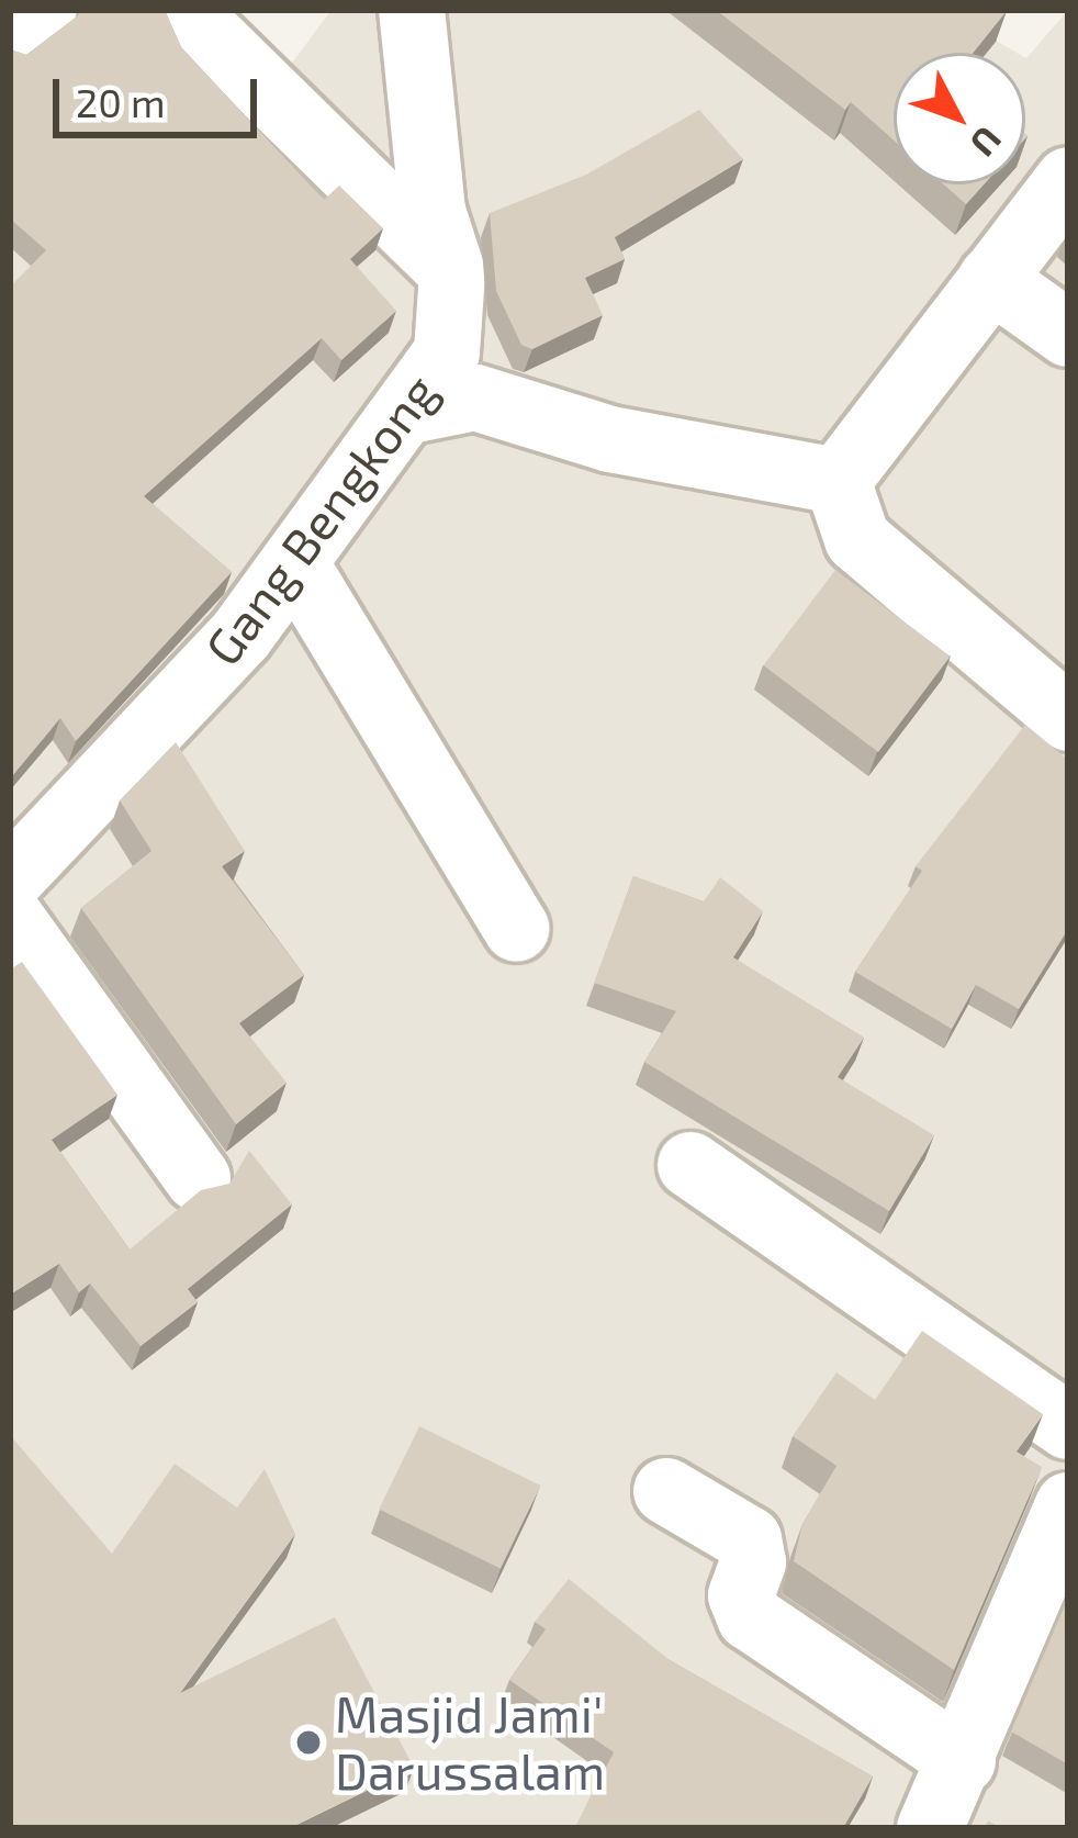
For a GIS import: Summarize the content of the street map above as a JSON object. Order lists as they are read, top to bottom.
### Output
{
  "streets": {
    "street": ["Gang Bengkong"]
  },
  "places": ["Masjid Jami' Darussalam"],
  "scale_bar": "20 m",
  "north": "bottom right"
}
